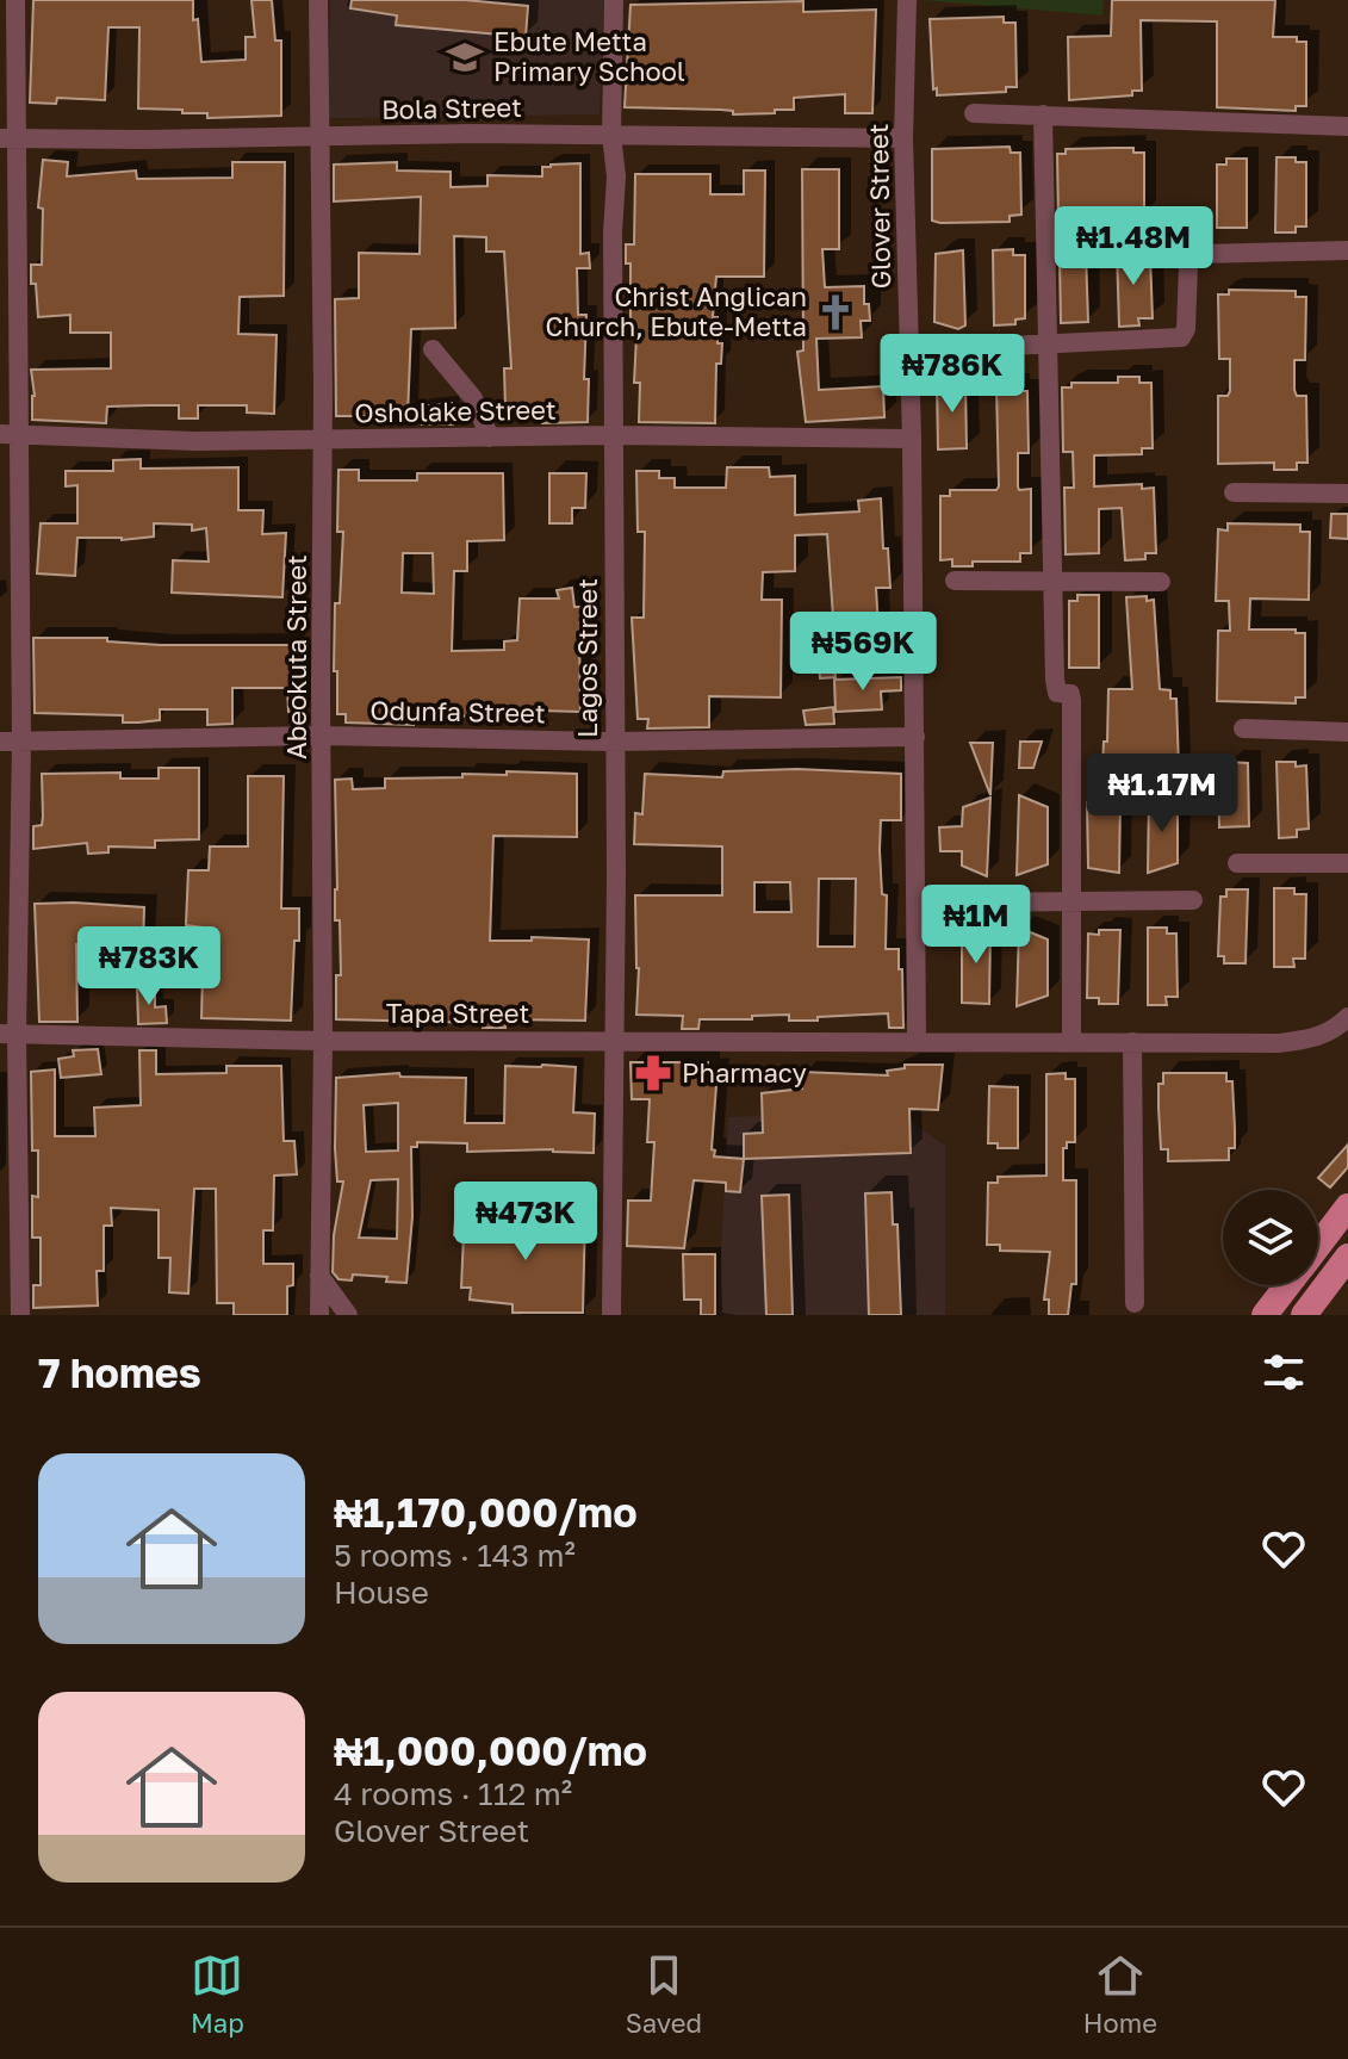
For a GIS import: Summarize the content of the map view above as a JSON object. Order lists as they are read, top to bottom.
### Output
{
  "streets": {
    "street": [
      "Bola Street",
      "Glover Street",
      "Osholake Street",
      "Abeokuta Street",
      "Lagos Street",
      "Odunfa Street",
      "Tapa Street"
    ]
  },
  "crossings": [
    ["Bola Street", "Glover Street"],
    ["Bola Street", "Abeokuta Street"],
    ["Bola Street", "Lagos Street"],
    ["Glover Street", "Osholake Street"],
    ["Glover Street", "Odunfa Street"],
    ["Glover Street", "Tapa Street"],
    ["Osholake Street", "Abeokuta Street"],
    ["Osholake Street", "Lagos Street"],
    ["Abeokuta Street", "Odunfa Street"],
    ["Abeokuta Street", "Tapa Street"],
    ["Lagos Street", "Odunfa Street"],
    ["Lagos Street", "Tapa Street"]
  ],
  "places": {
    "school or university": ["Ebute Metta Primary School"],
    "church": ["Christ Anglican Church, Ebute-Metta"],
    "pharmacy": ["Pharmacy"]
  },
  "page": {
    "price": [
      "₦1.48M",
      "₦786K",
      "₦569K",
      "₦1.17M",
      "₦1M",
      "₦783K",
      "₦473K"
    ],
    "heading": "7 homes",
    "list": [
      {
        "name": "₦1,170,000/mo",
        "note": "5 rooms · 143 m² · House"
      },
      {
        "name": "₦1,000,000/mo",
        "note": "4 rooms · 112 m² · Glover Street"
      }
    ],
    "tabs": ["Map", "Saved", "Home"]
  }
}
